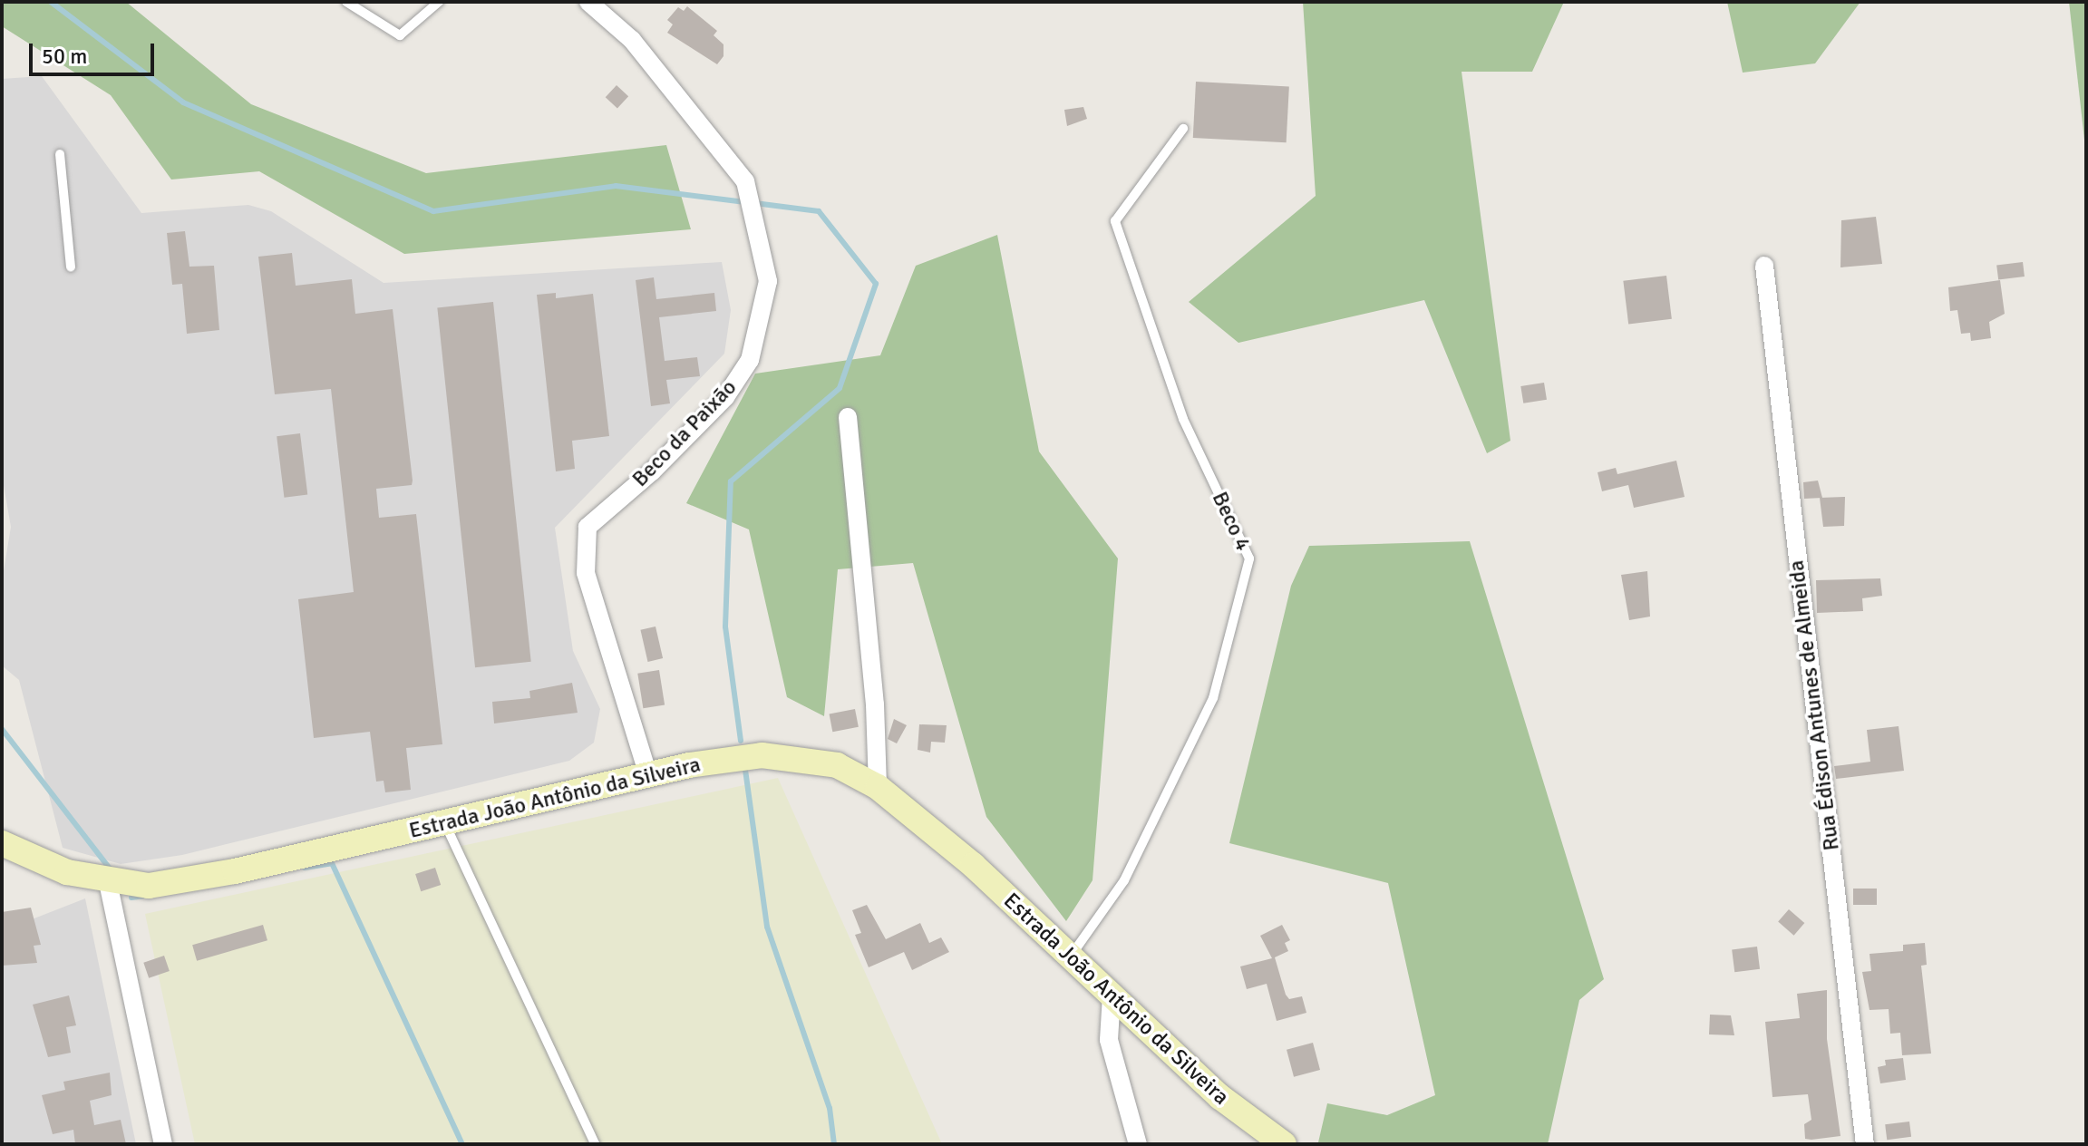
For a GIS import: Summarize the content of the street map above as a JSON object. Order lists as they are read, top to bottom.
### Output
{
  "streets": {
    "main road": ["Estrada João Antônio da Silveira"],
    "street": ["Beco da Paixão", "Rua Édison Antunes de Almeida"],
    "lane": ["Beco 4"]
  },
  "crossings": [
    ["Beco da Paixão", "Estrada João Antônio da Silveira"],
    ["Beco 4", "Estrada João Antônio da Silveira"]
  ],
  "scale_bar": "50 m"
}
